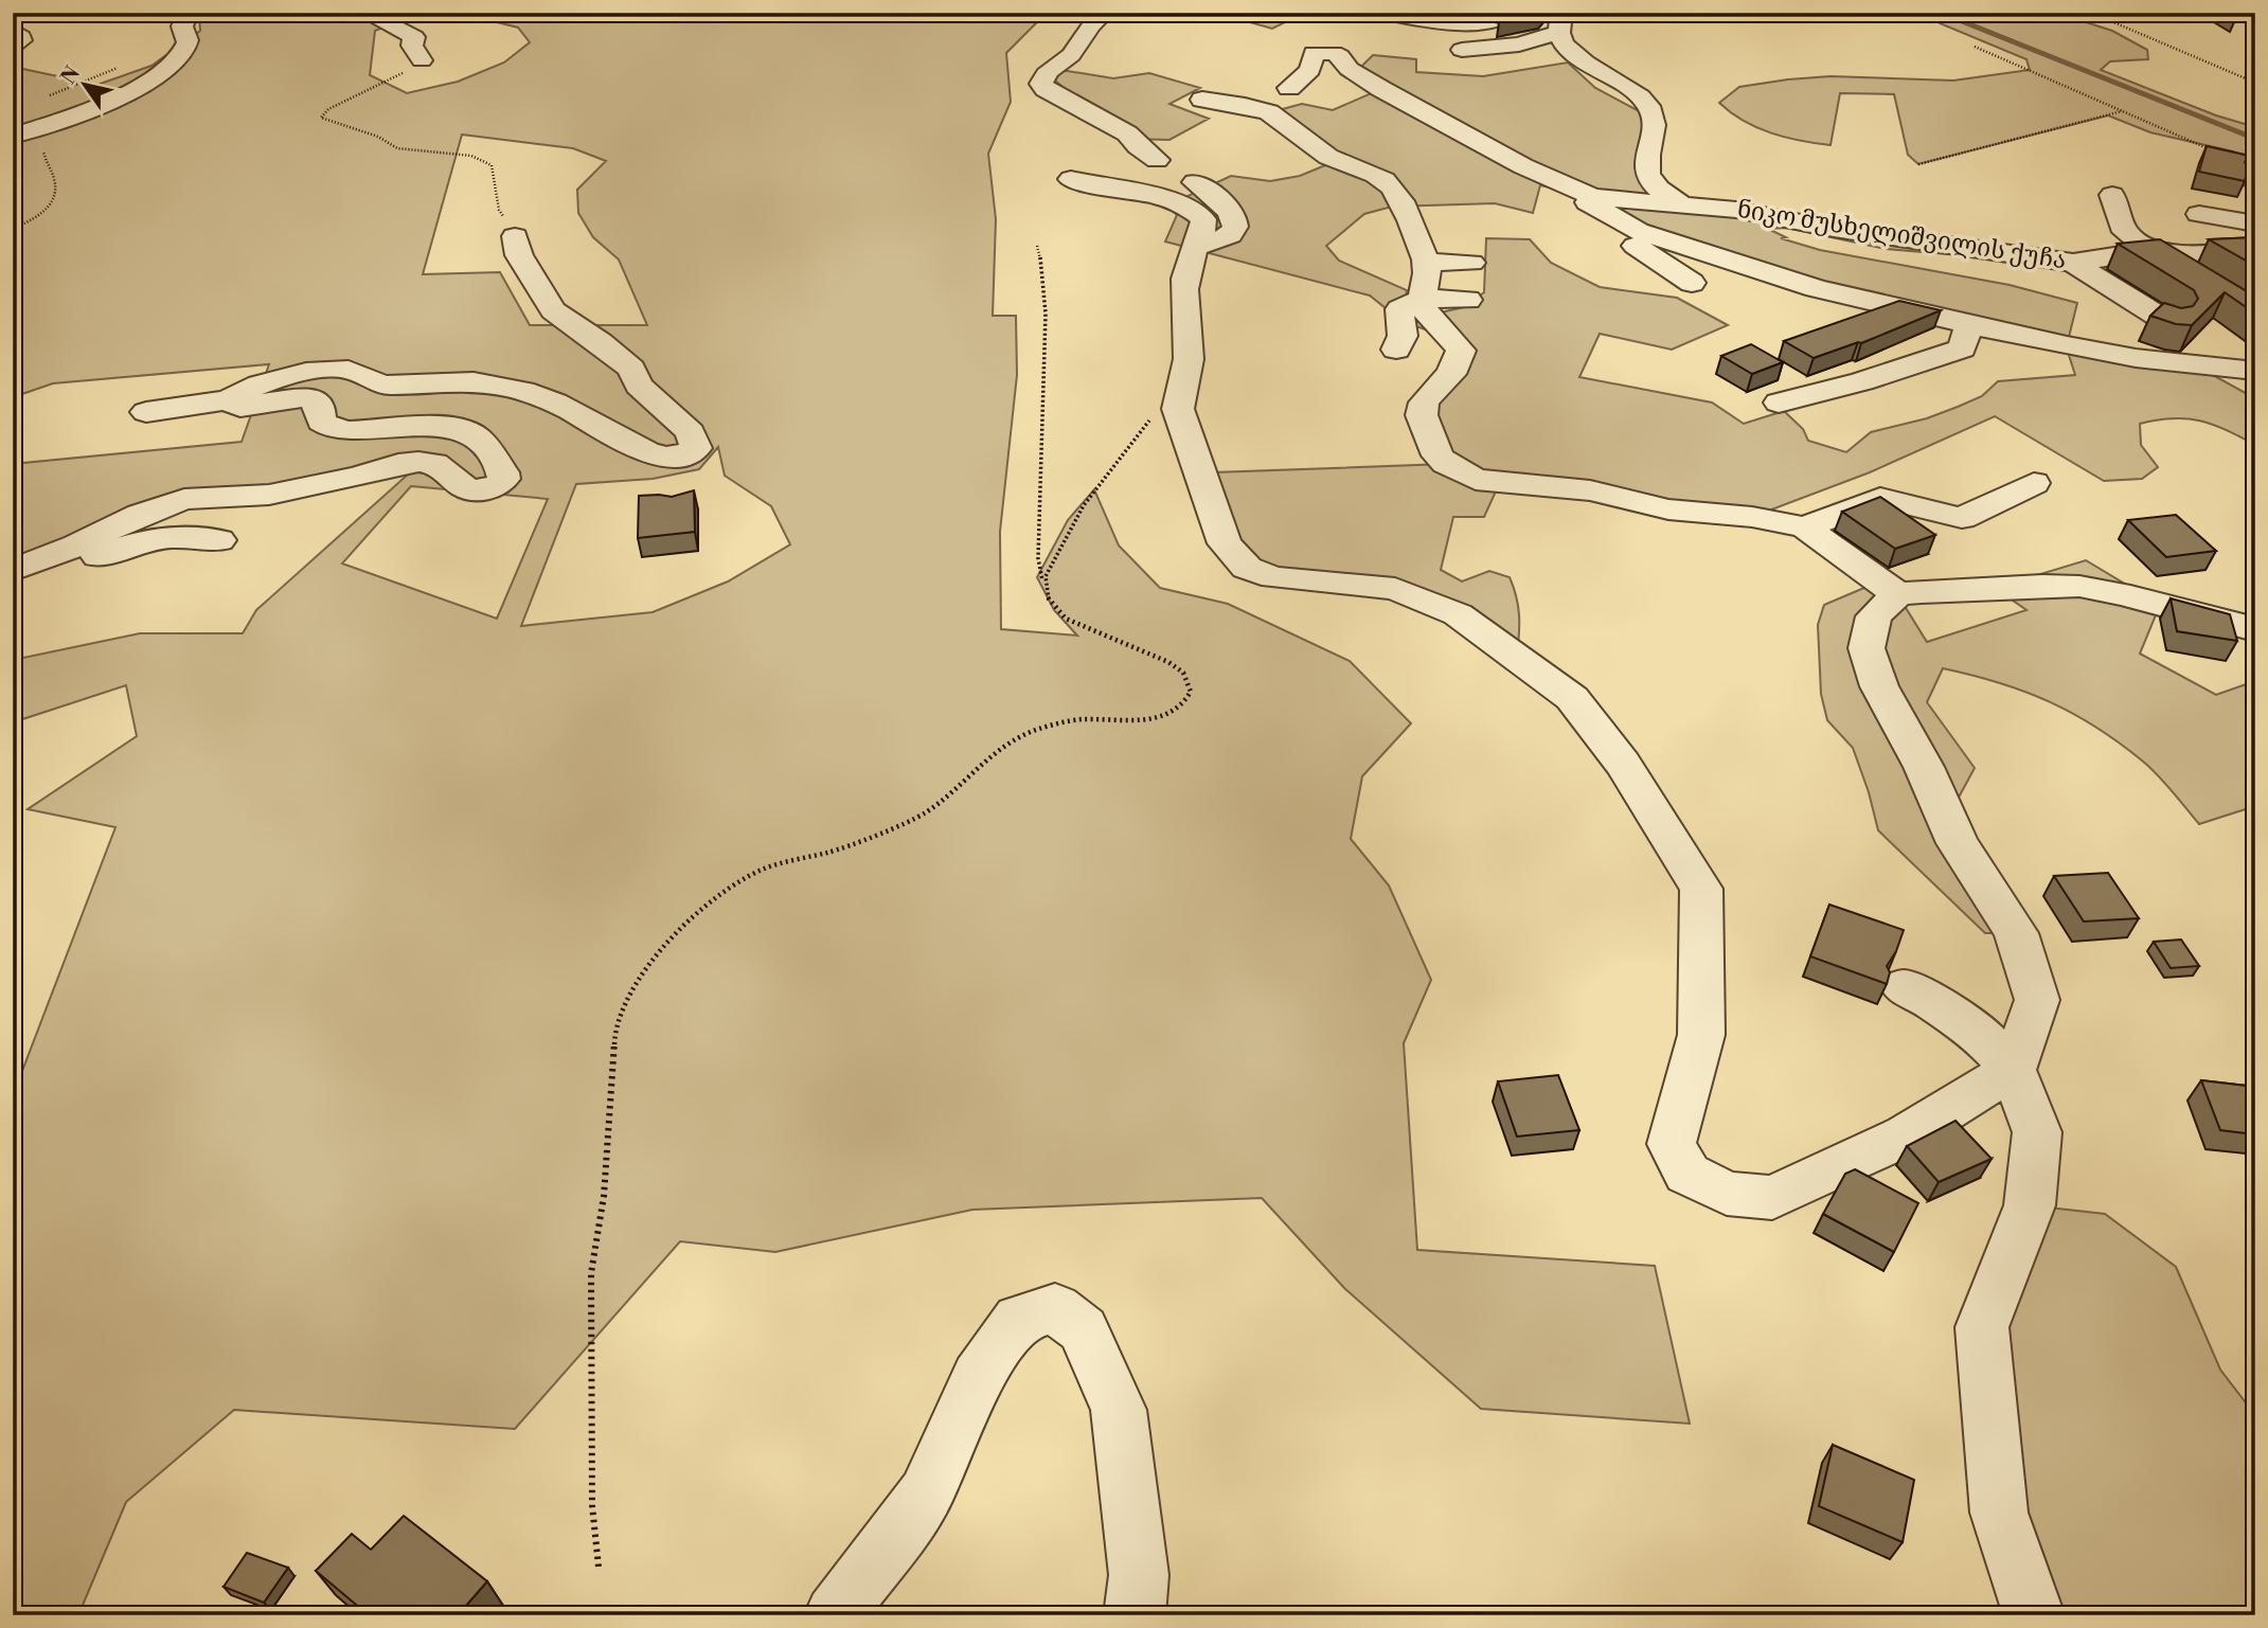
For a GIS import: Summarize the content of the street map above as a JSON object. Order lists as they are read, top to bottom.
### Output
{
  "streets": {
    "street": ["ნიკო მუსხელიშვილის ქუჩა"]
  },
  "north": "top left"
}
